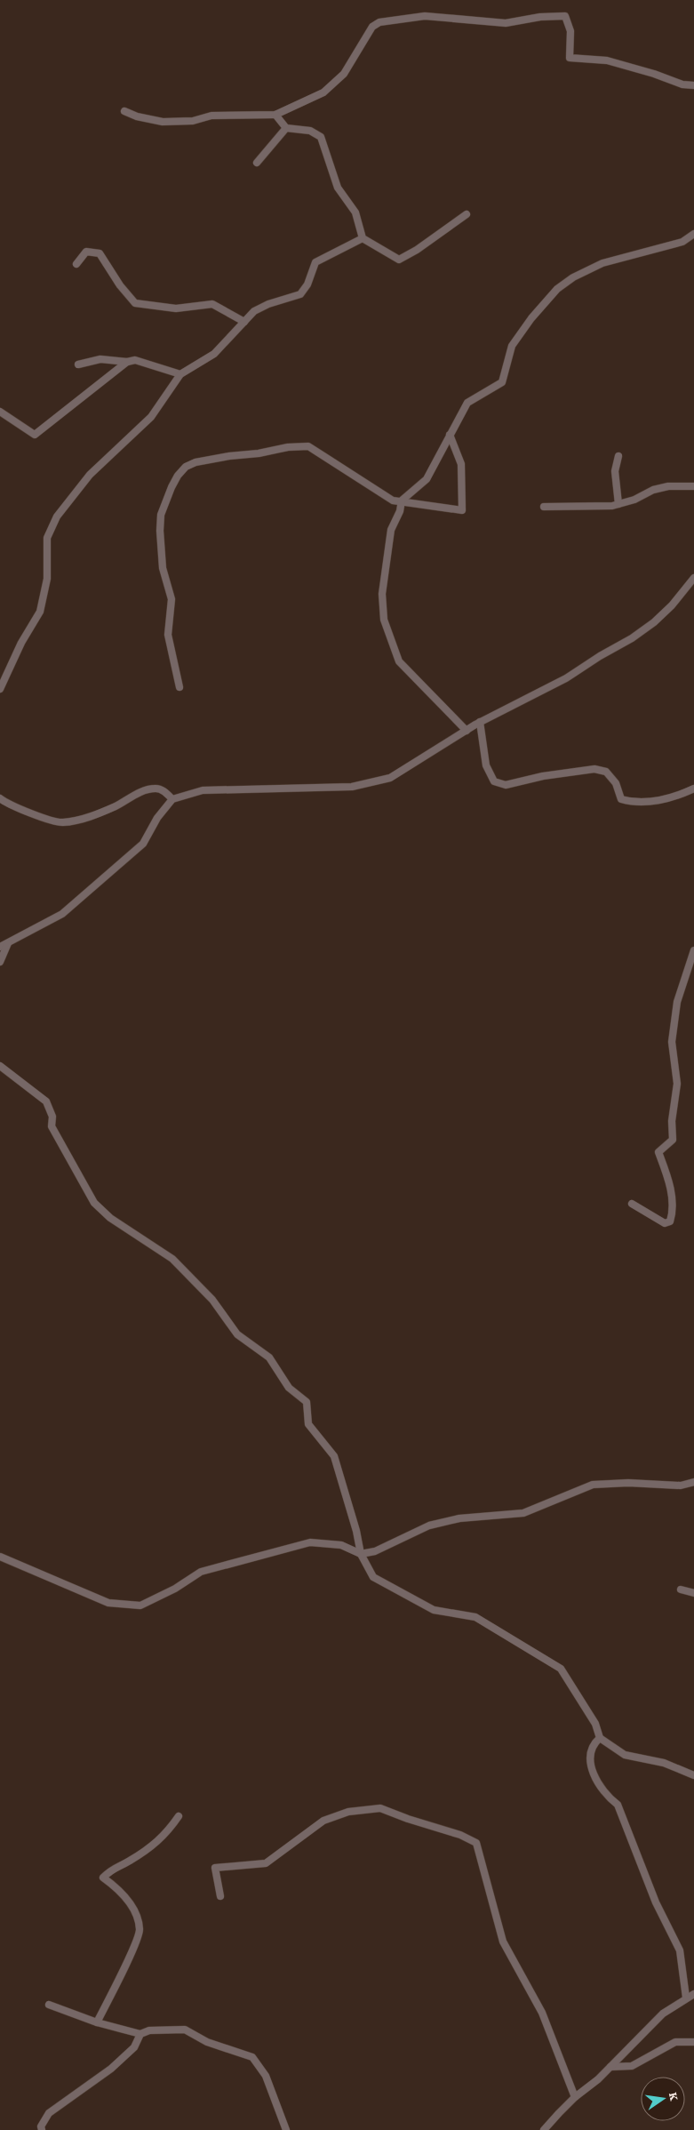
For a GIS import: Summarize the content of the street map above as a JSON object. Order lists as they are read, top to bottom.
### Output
{
  "north": "right"
}
